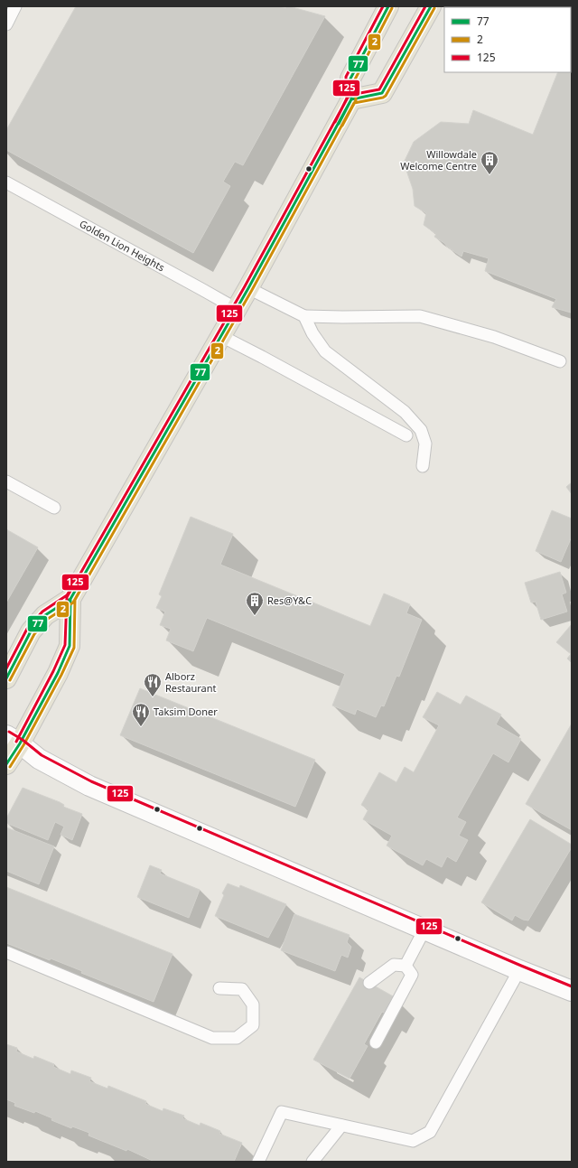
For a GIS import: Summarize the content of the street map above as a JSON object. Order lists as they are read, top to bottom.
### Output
{
  "streets": {
    "lane": ["Golden Lion Heights"]
  },
  "places": {
    "building": ["Willowdale Welcome Centre", "Res@Y&C"],
    "restaurant": ["Alborz Restaurant", "Taksim Doner"]
  },
  "lines": ["transit line 77", "transit line 125", "transit line 2"],
  "legend": ["77", "2", "125"]
}
